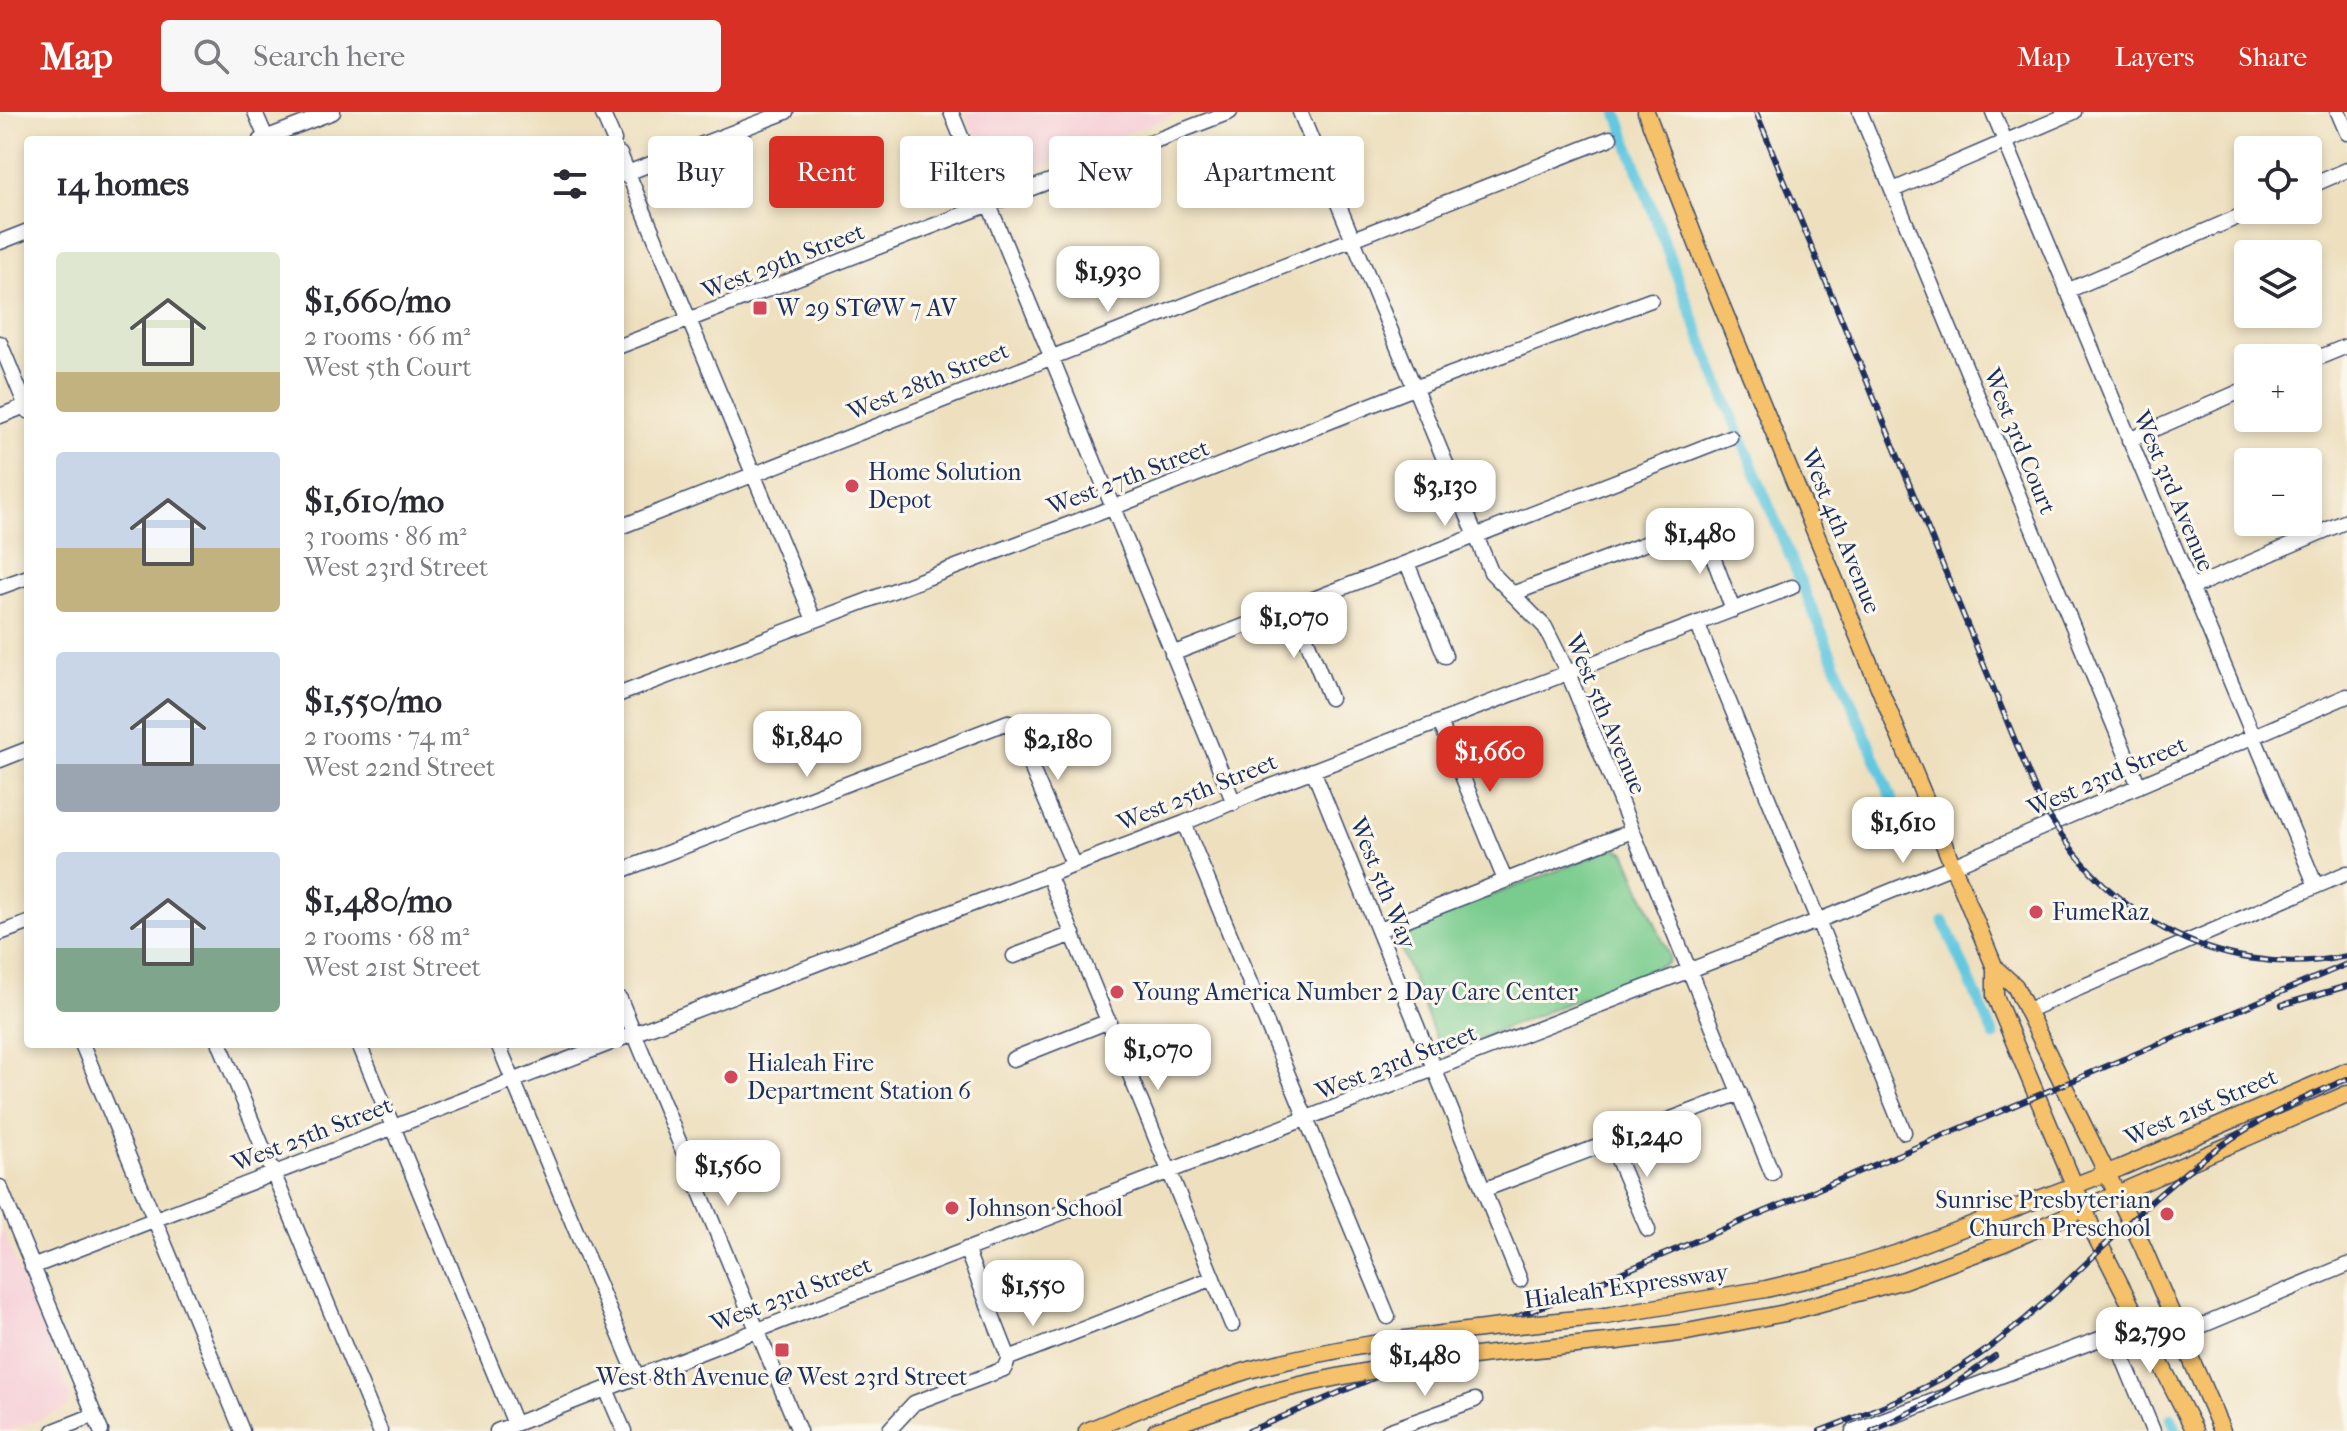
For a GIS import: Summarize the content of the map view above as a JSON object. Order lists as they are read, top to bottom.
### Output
{
  "streets": {
    "main road": ["West 4th Avenue", "West 21st Street", "Hialeah Expressway"],
    "street": [
      "West 29th Street",
      "West 28th Street",
      "West 3rd Court",
      "West 27th Street",
      "West 3rd Avenue",
      "West 5th Avenue",
      "West 23rd Street",
      "West 25th Street",
      "West 5th Way"
    ]
  },
  "crossings": [
    ["West 28th Street", "West 5th Avenue"],
    ["West 3rd Court", "West 23rd Street"],
    ["West 27th Street", "West 5th Avenue"],
    ["West 3rd Avenue", "West 23rd Street"],
    ["West 4th Avenue", "West 23rd Street"],
    ["West 4th Avenue", "West 21st Street"],
    ["West 4th Avenue", "Hialeah Expressway"],
    ["West 5th Avenue", "West 23rd Street"],
    ["West 5th Avenue", "West 25th Street"],
    ["West 23rd Street", "West 5th Way"],
    ["West 25th Street", "West 5th Way"],
    ["West 21st Street", "Hialeah Expressway"]
  ],
  "places": {
    "transit": ["W 29 ST@W 7 AV", "West 8th Avenue @ West 23rd Street"],
    "other": [
      "Home Solution Depot",
      "FumeRaz",
      "Young America Number 2 Day Care Center",
      "Hialeah Fire Department Station 6",
      "Johnson School",
      "Sunrise Presbyterian Church Preschool"
    ]
  },
  "page": {
    "header": "Map",
    "search": "Search here",
    "nav": ["Map", "Layers", "Share"],
    "map_buttons": ["+", "−"],
    "chip": [
      "Buy",
      "Rent",
      "Filters",
      "New",
      "Apartment"
    ],
    "heading": "14 homes",
    "list": [
      {
        "name": "$1,660/mo",
        "note": "2 rooms · 66 m² · West 5th Court"
      },
      {
        "name": "$1,610/mo",
        "note": "3 rooms · 86 m² · West 23rd Street"
      },
      {
        "name": "$1,550/mo",
        "note": "2 rooms · 74 m² · West 22nd Street"
      },
      {
        "name": "$1,480/mo",
        "note": "2 rooms · 68 m² · West 21st Street"
      }
    ],
    "price": [
      "$1,930",
      "$3,130",
      "$1,480",
      "$1,070",
      "$1,840",
      "$2,180",
      "$1,660",
      "$1,610",
      "$1,070",
      "$1,240",
      "$1,560",
      "$1,550",
      "$2,790",
      "$1,480"
    ]
  }
}
